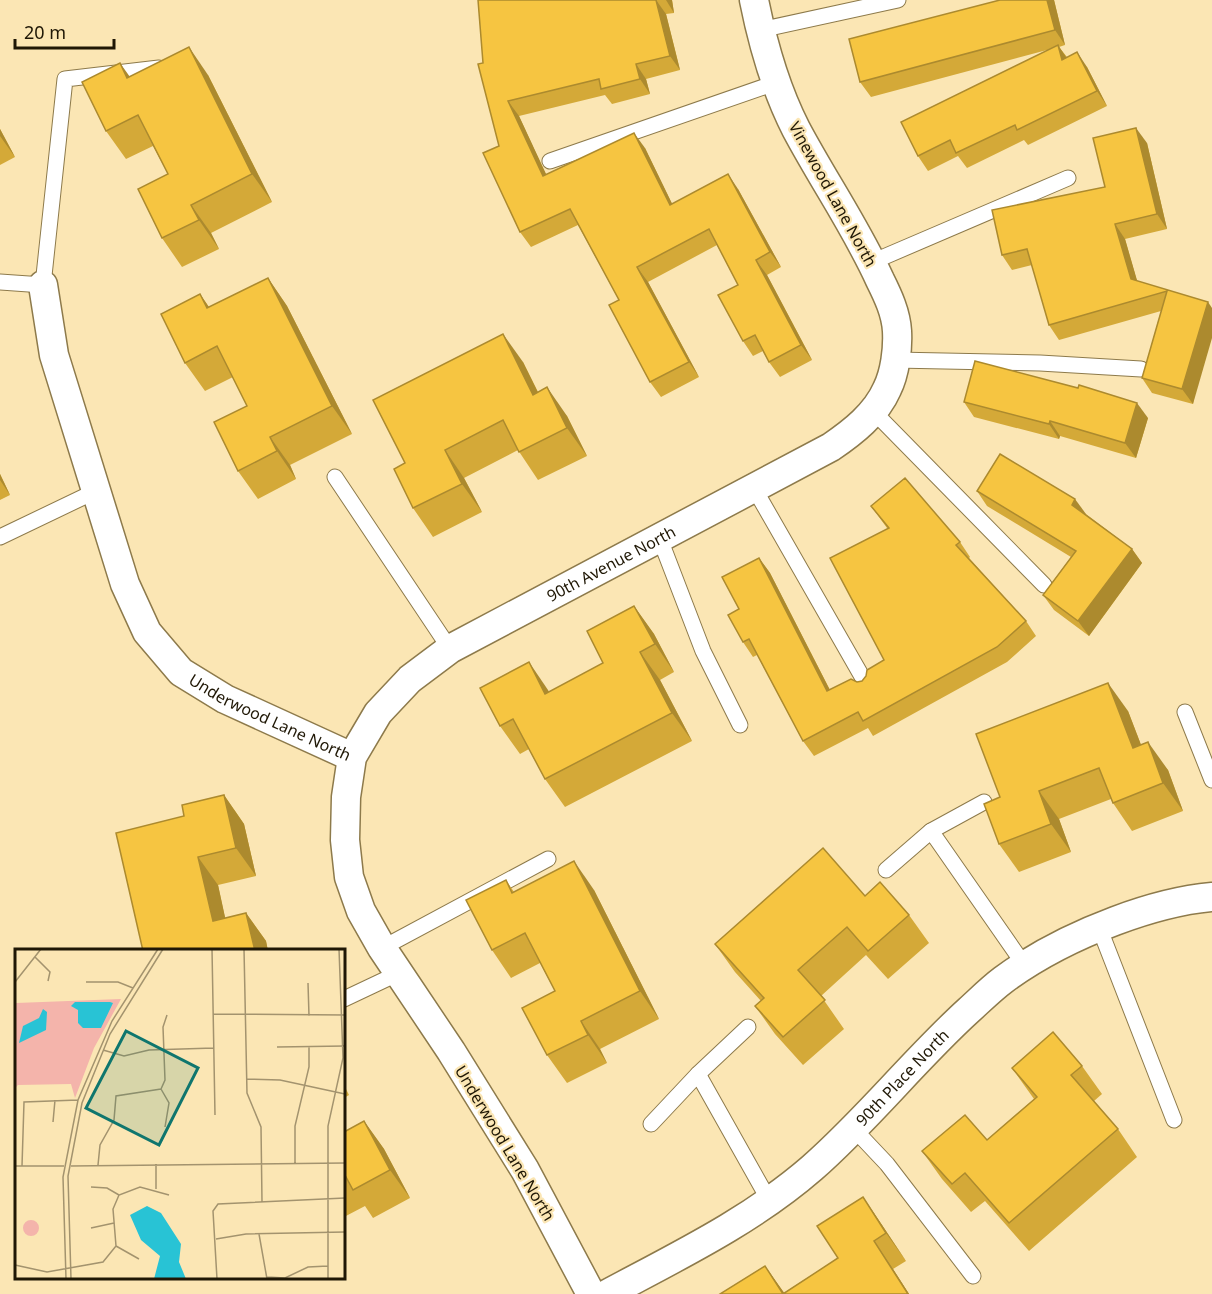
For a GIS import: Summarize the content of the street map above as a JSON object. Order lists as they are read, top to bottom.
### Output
{
  "streets": {
    "street": [
      "Vinewood Lane North",
      "90th Avenue North",
      "Underwood Lane North",
      "90th Place North"
    ]
  },
  "crossings": [
    ["Vinewood Lane North", "90th Avenue North"],
    ["90th Avenue North", "Underwood Lane North"]
  ],
  "scale_bar": "20 m"
}
